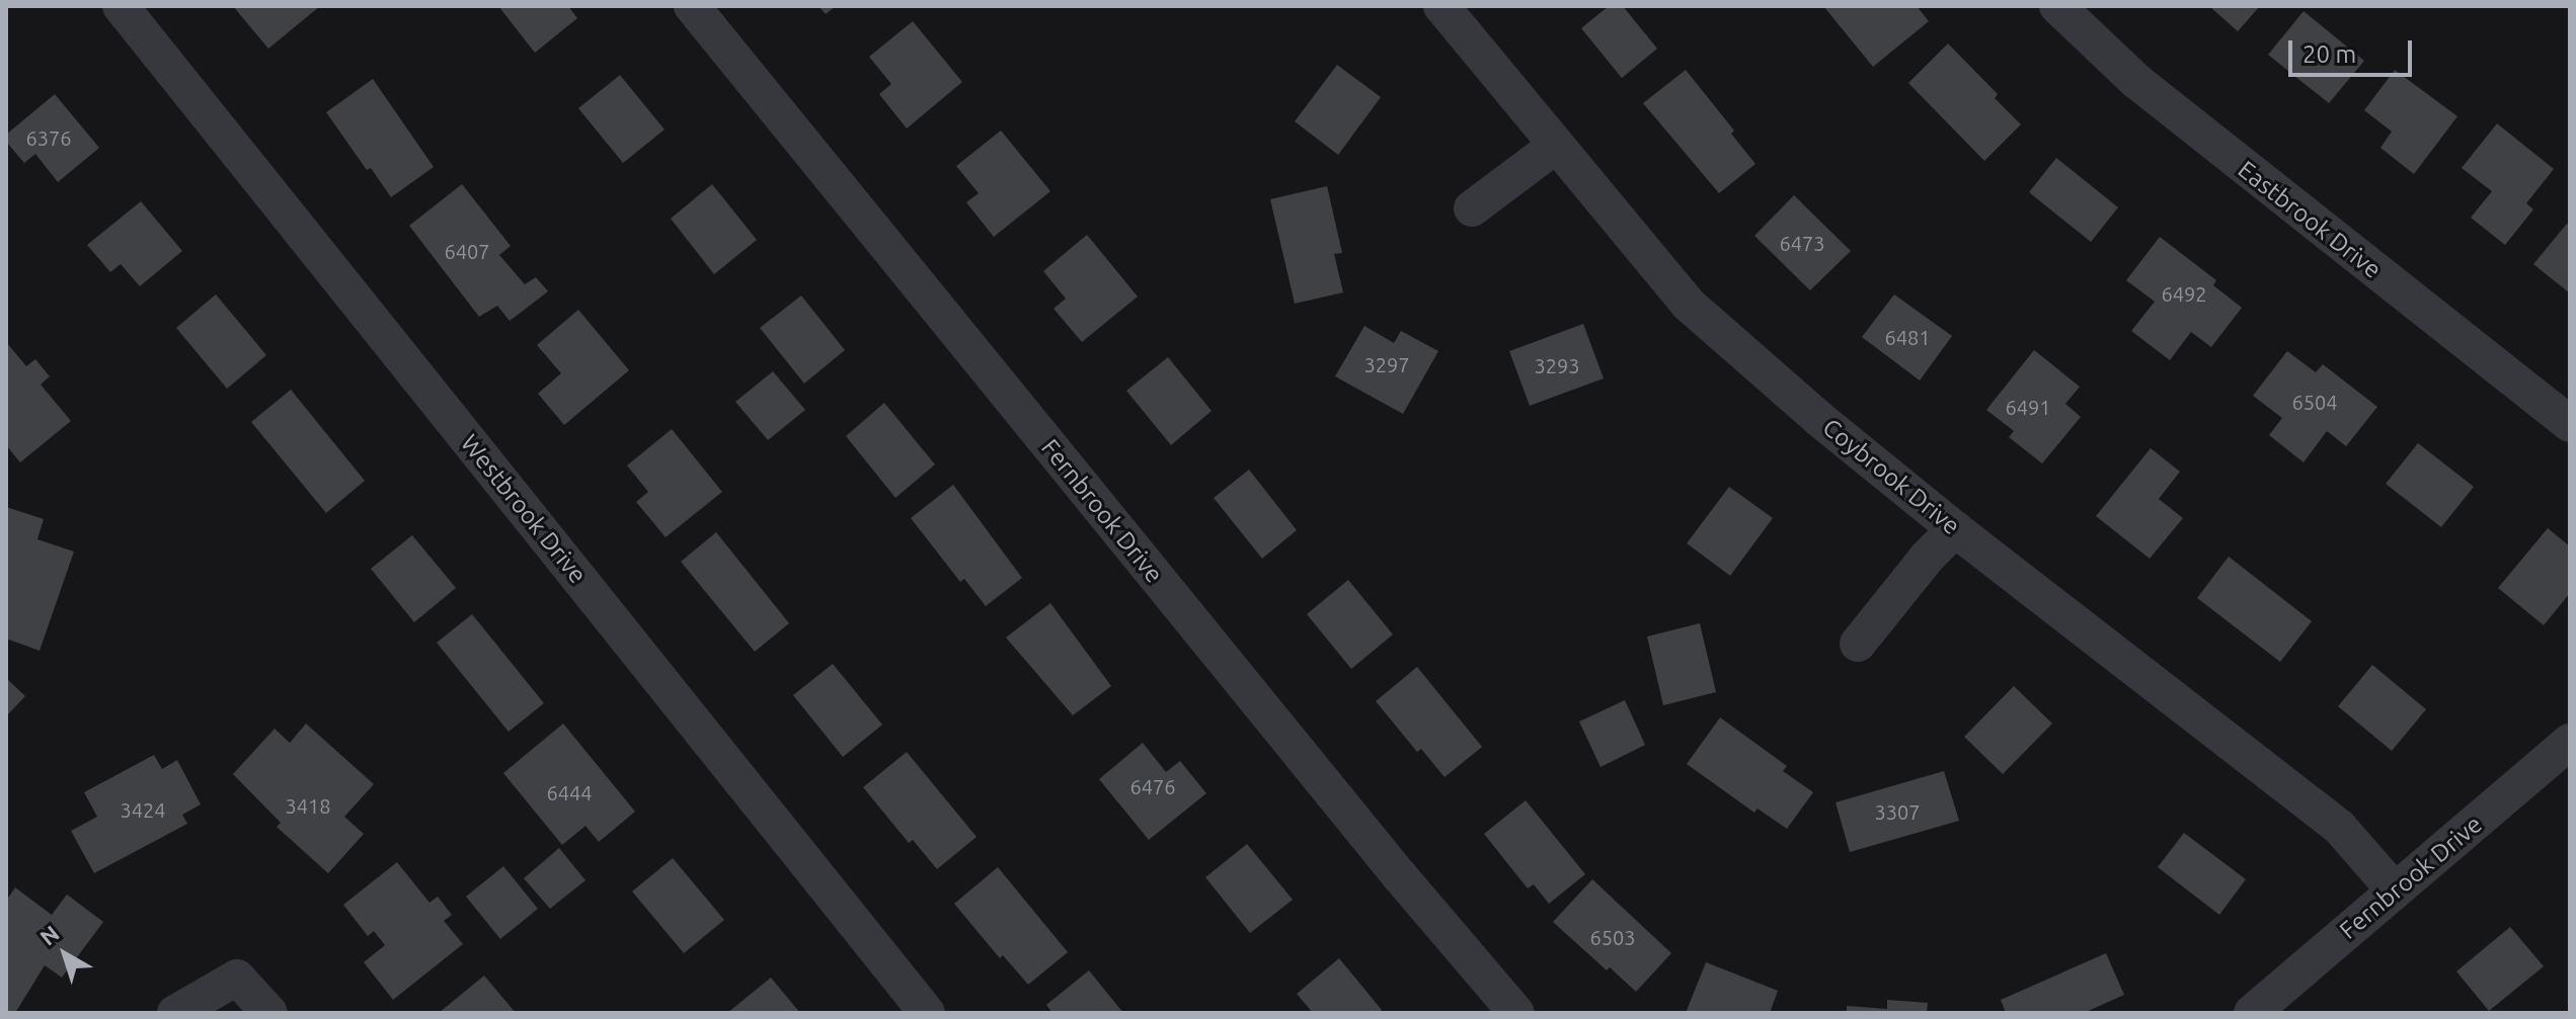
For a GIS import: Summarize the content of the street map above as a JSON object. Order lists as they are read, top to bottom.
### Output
{
  "streets": {
    "street": [
      "Eastbrook Drive",
      "Coybrook Drive",
      "Westbrook Drive",
      "Fernbrook Drive"
    ]
  },
  "crossings": [
    ["Coybrook Drive", "Fernbrook Drive"]
  ],
  "house_numbers": [
    "6376",
    "6473",
    "6407",
    "6492",
    "6481",
    "3297",
    "3293",
    "6504",
    "6491",
    "6476",
    "6444",
    "3418",
    "3424",
    "3307",
    "6503"
  ],
  "scale_bar": "20 m",
  "north": "top left"
}
